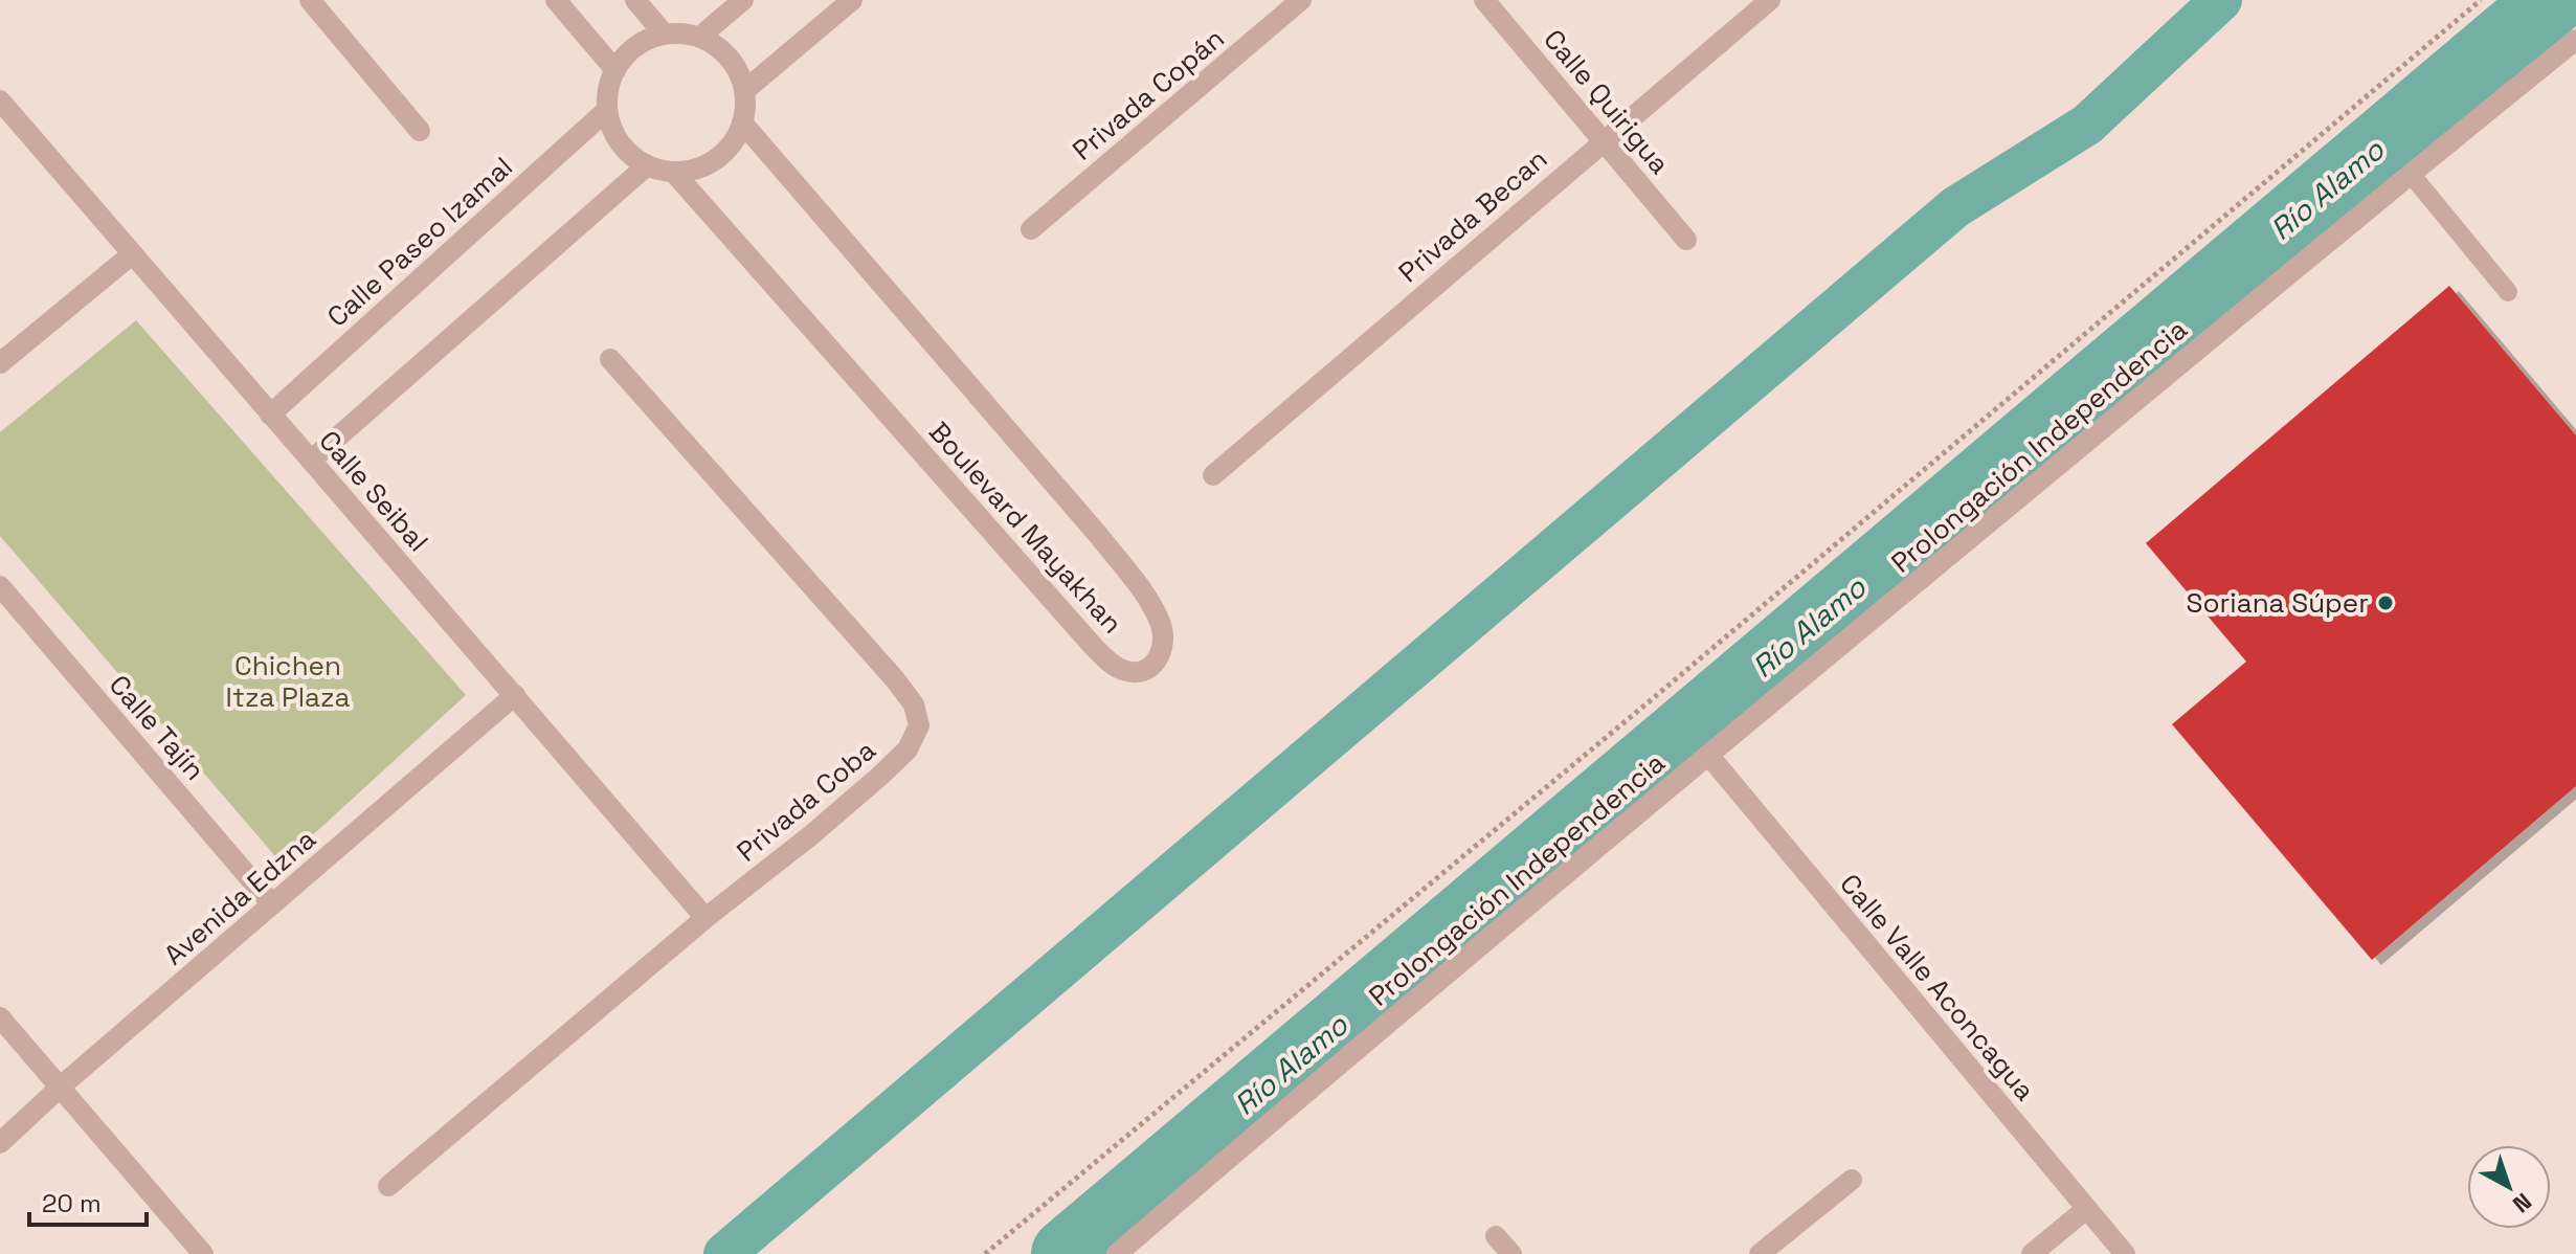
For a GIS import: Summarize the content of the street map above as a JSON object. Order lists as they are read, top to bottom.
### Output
{
  "streets": {
    "street": [
      "Privada Copán",
      "Calle Quirigua",
      "Privada Becan",
      "Calle Paseo Izamal",
      "Prolongación Independencia",
      "Calle Seibal",
      "Boulevard Mayakhan",
      "Calle Tajín",
      "Privada Coba",
      "Avenida Edzna",
      "Calle Valle Aconcagua"
    ]
  },
  "crossings": [
    ["Calle Quirigua", "Privada Becan"],
    ["Calle Paseo Izamal", "Calle Seibal"],
    ["Calle Paseo Izamal", "Boulevard Mayakhan"],
    ["Prolongación Independencia", "Calle Valle Aconcagua"],
    ["Calle Seibal", "Privada Coba"],
    ["Calle Seibal", "Avenida Edzna"],
    ["Calle Tajín", "Avenida Edzna"]
  ],
  "water": ["Río Alamo"],
  "parks": ["Chichen Itza Plaza"],
  "places": ["Soriana Súper"],
  "scale_bar": "20 m",
  "north": "bottom right"
}
